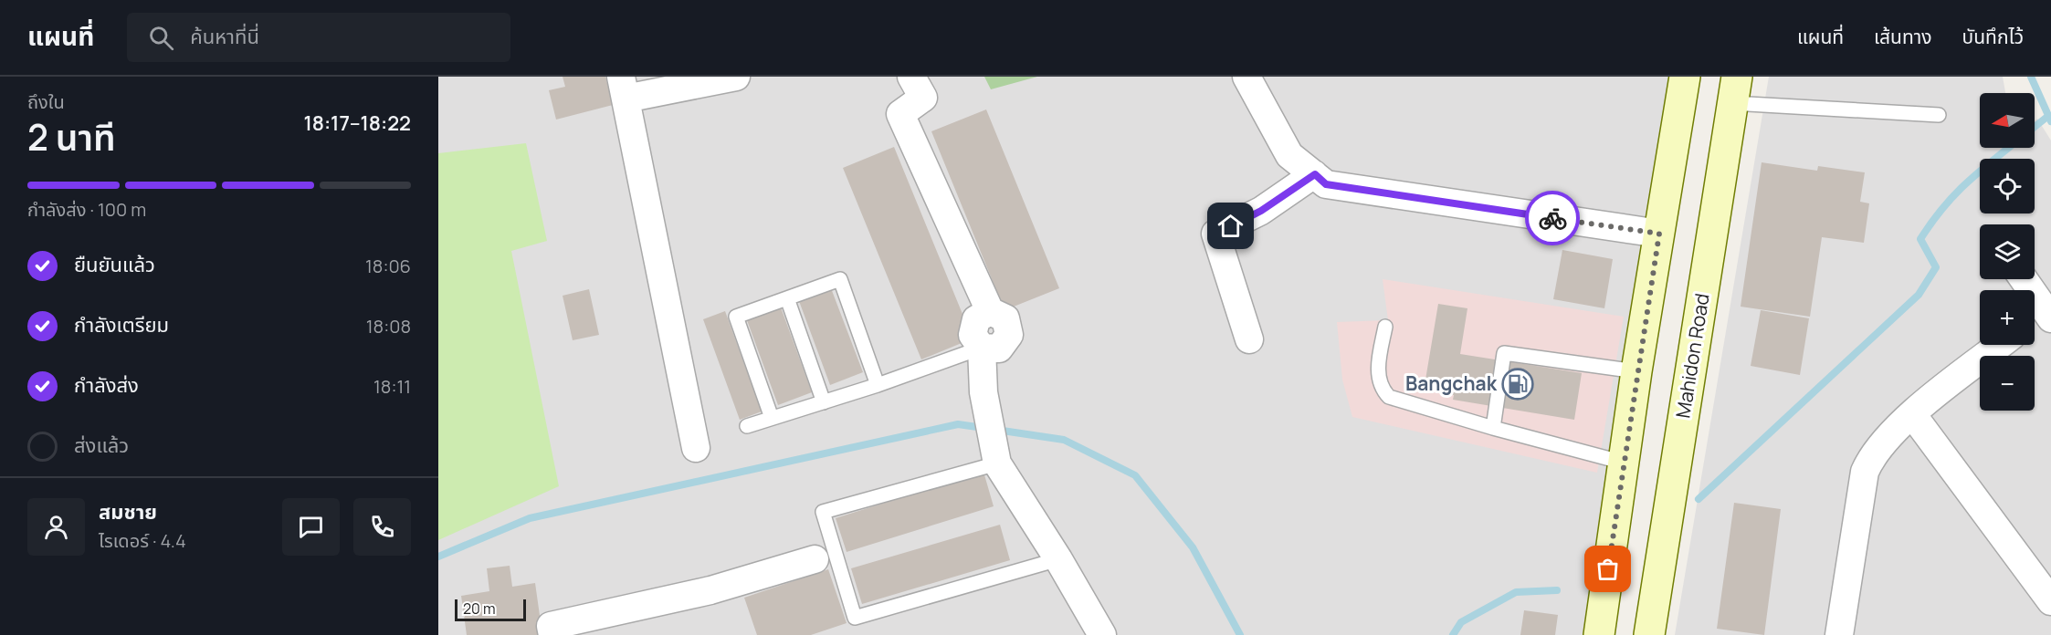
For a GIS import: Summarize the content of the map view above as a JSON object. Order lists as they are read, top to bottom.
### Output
{
  "streets": {
    "main road": ["Mahidon Road"]
  },
  "places": {
    "fuel station": ["Bangchak"]
  },
  "scale_bar": "20 m",
  "north": "left",
  "page": {
    "header": "แผนที่",
    "search": "ค้นหาที่นี่",
    "nav": ["แผนที่", "เส้นทาง", "บันทึกไว้"],
    "heading": ["2 นาที", "ถึงใน", "18:17–18:22"],
    "panel": ["สมชาย", "ไรเดอร์ · 4.4"],
    "map_buttons": ["+", "−"],
    "bar": "กำลังส่ง · 100 m",
    "list": [
      ["ยืนยันแล้ว", "18:06"],
      ["กำลังเตรียม", "18:08"],
      ["กำลังส่ง", "18:11"],
      "ส่งแล้ว"
    ],
    "scale": "20 m"
  }
}
